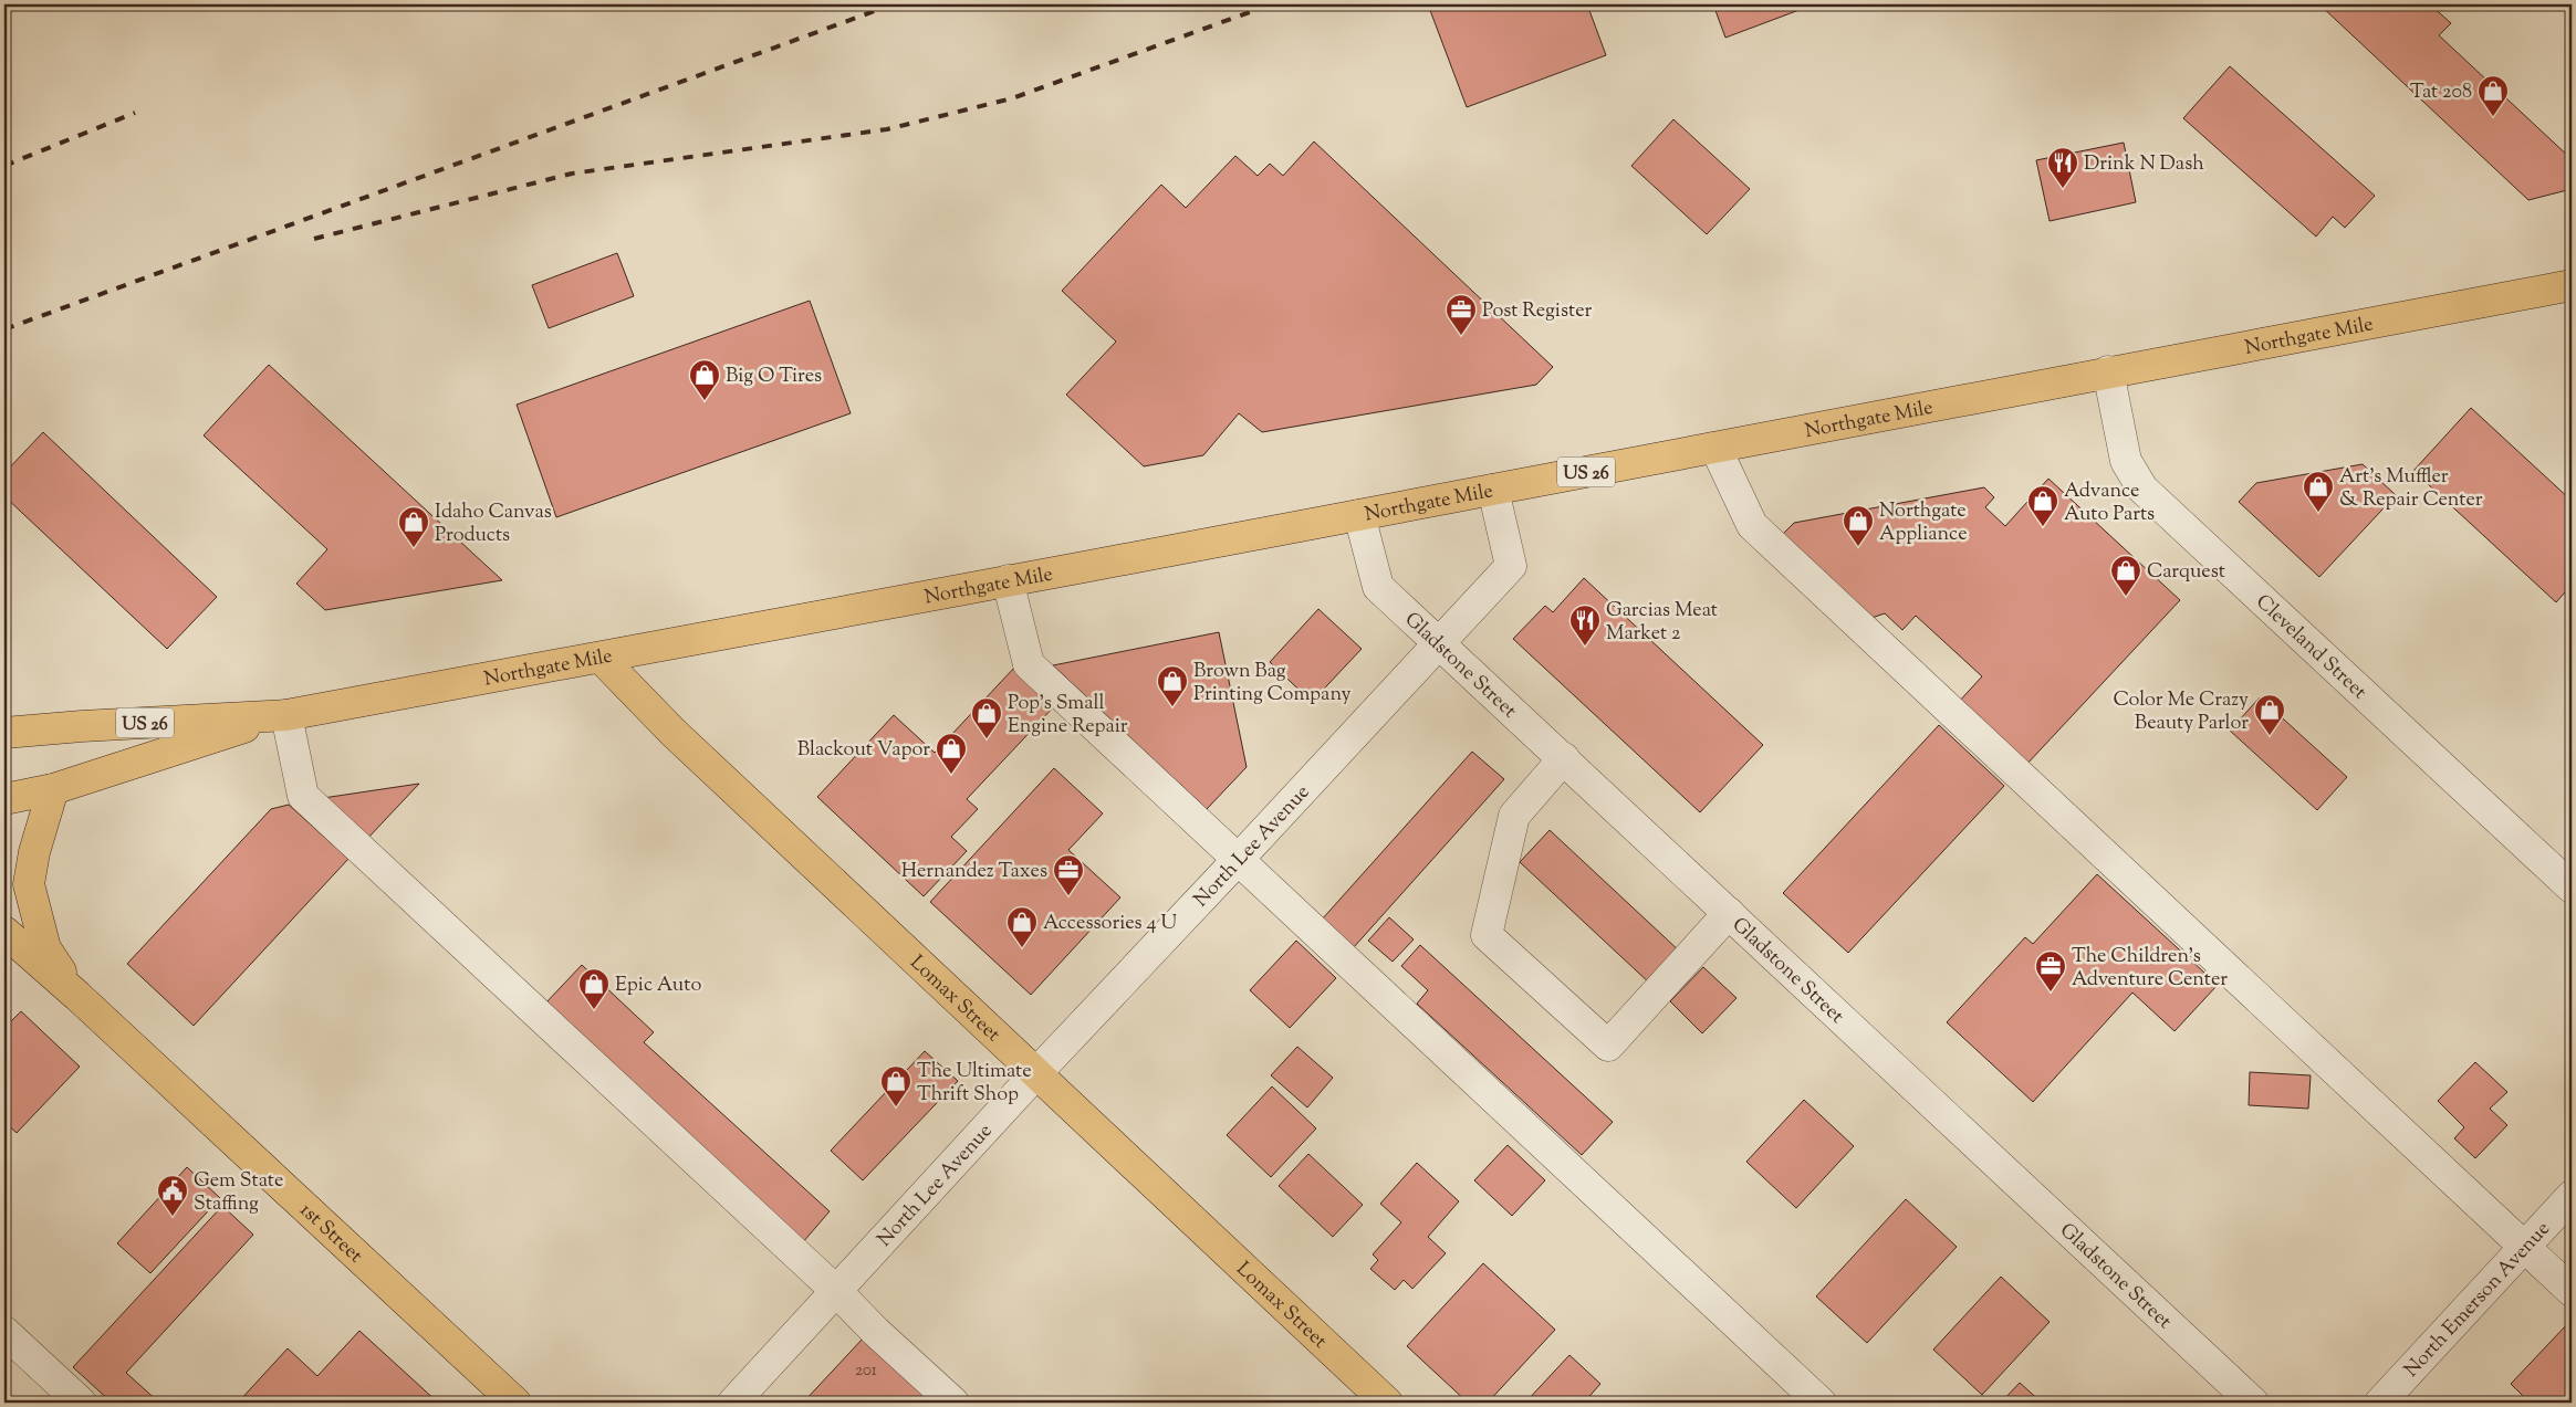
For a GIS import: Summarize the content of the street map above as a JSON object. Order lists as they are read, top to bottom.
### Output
{
  "streets": {
    "main road": [
      "Northgate Mile",
      "US 26",
      "Lomax Street",
      "1st Street"
    ],
    "street": [
      "Cleveland Street",
      "Gladstone Street",
      "North Lee Avenue",
      "North Emerson Avenue"
    ]
  },
  "crossings": [
    ["Northgate Mile", "Cleveland Street"],
    ["Northgate Mile", "Gladstone Street"],
    ["Northgate Mile", "North Lee Avenue"],
    ["Northgate Mile", "Lomax Street"],
    ["Northgate Mile", "1st Street"],
    ["Gladstone Street", "North Lee Avenue"],
    ["North Lee Avenue", "Lomax Street"]
  ],
  "places": {
    "shop": [
      "Tat 208",
      "Big O Tires",
      "Art's Muffler & Repair Center",
      "Advance Auto Parts",
      "Northgate Appliance",
      "Idaho Canvas Products",
      "Carquest",
      "Brown Bag Printing Company",
      "Color Me Crazy Beauty Parlor",
      "Pop's Small Engine Repair",
      "Blackout Vapor",
      "Accessories 4 U",
      "Epic Auto",
      "The Ultimate Thrift Shop"
    ],
    "restaurant": ["Drink N Dash", "Garcias Meat Market 2"],
    "office": ["Post Register", "Hernandez Taxes", "The Children's Adventure Center"],
    "public building": ["Gem State Staffing"]
  },
  "house_numbers": ["201"]
}
